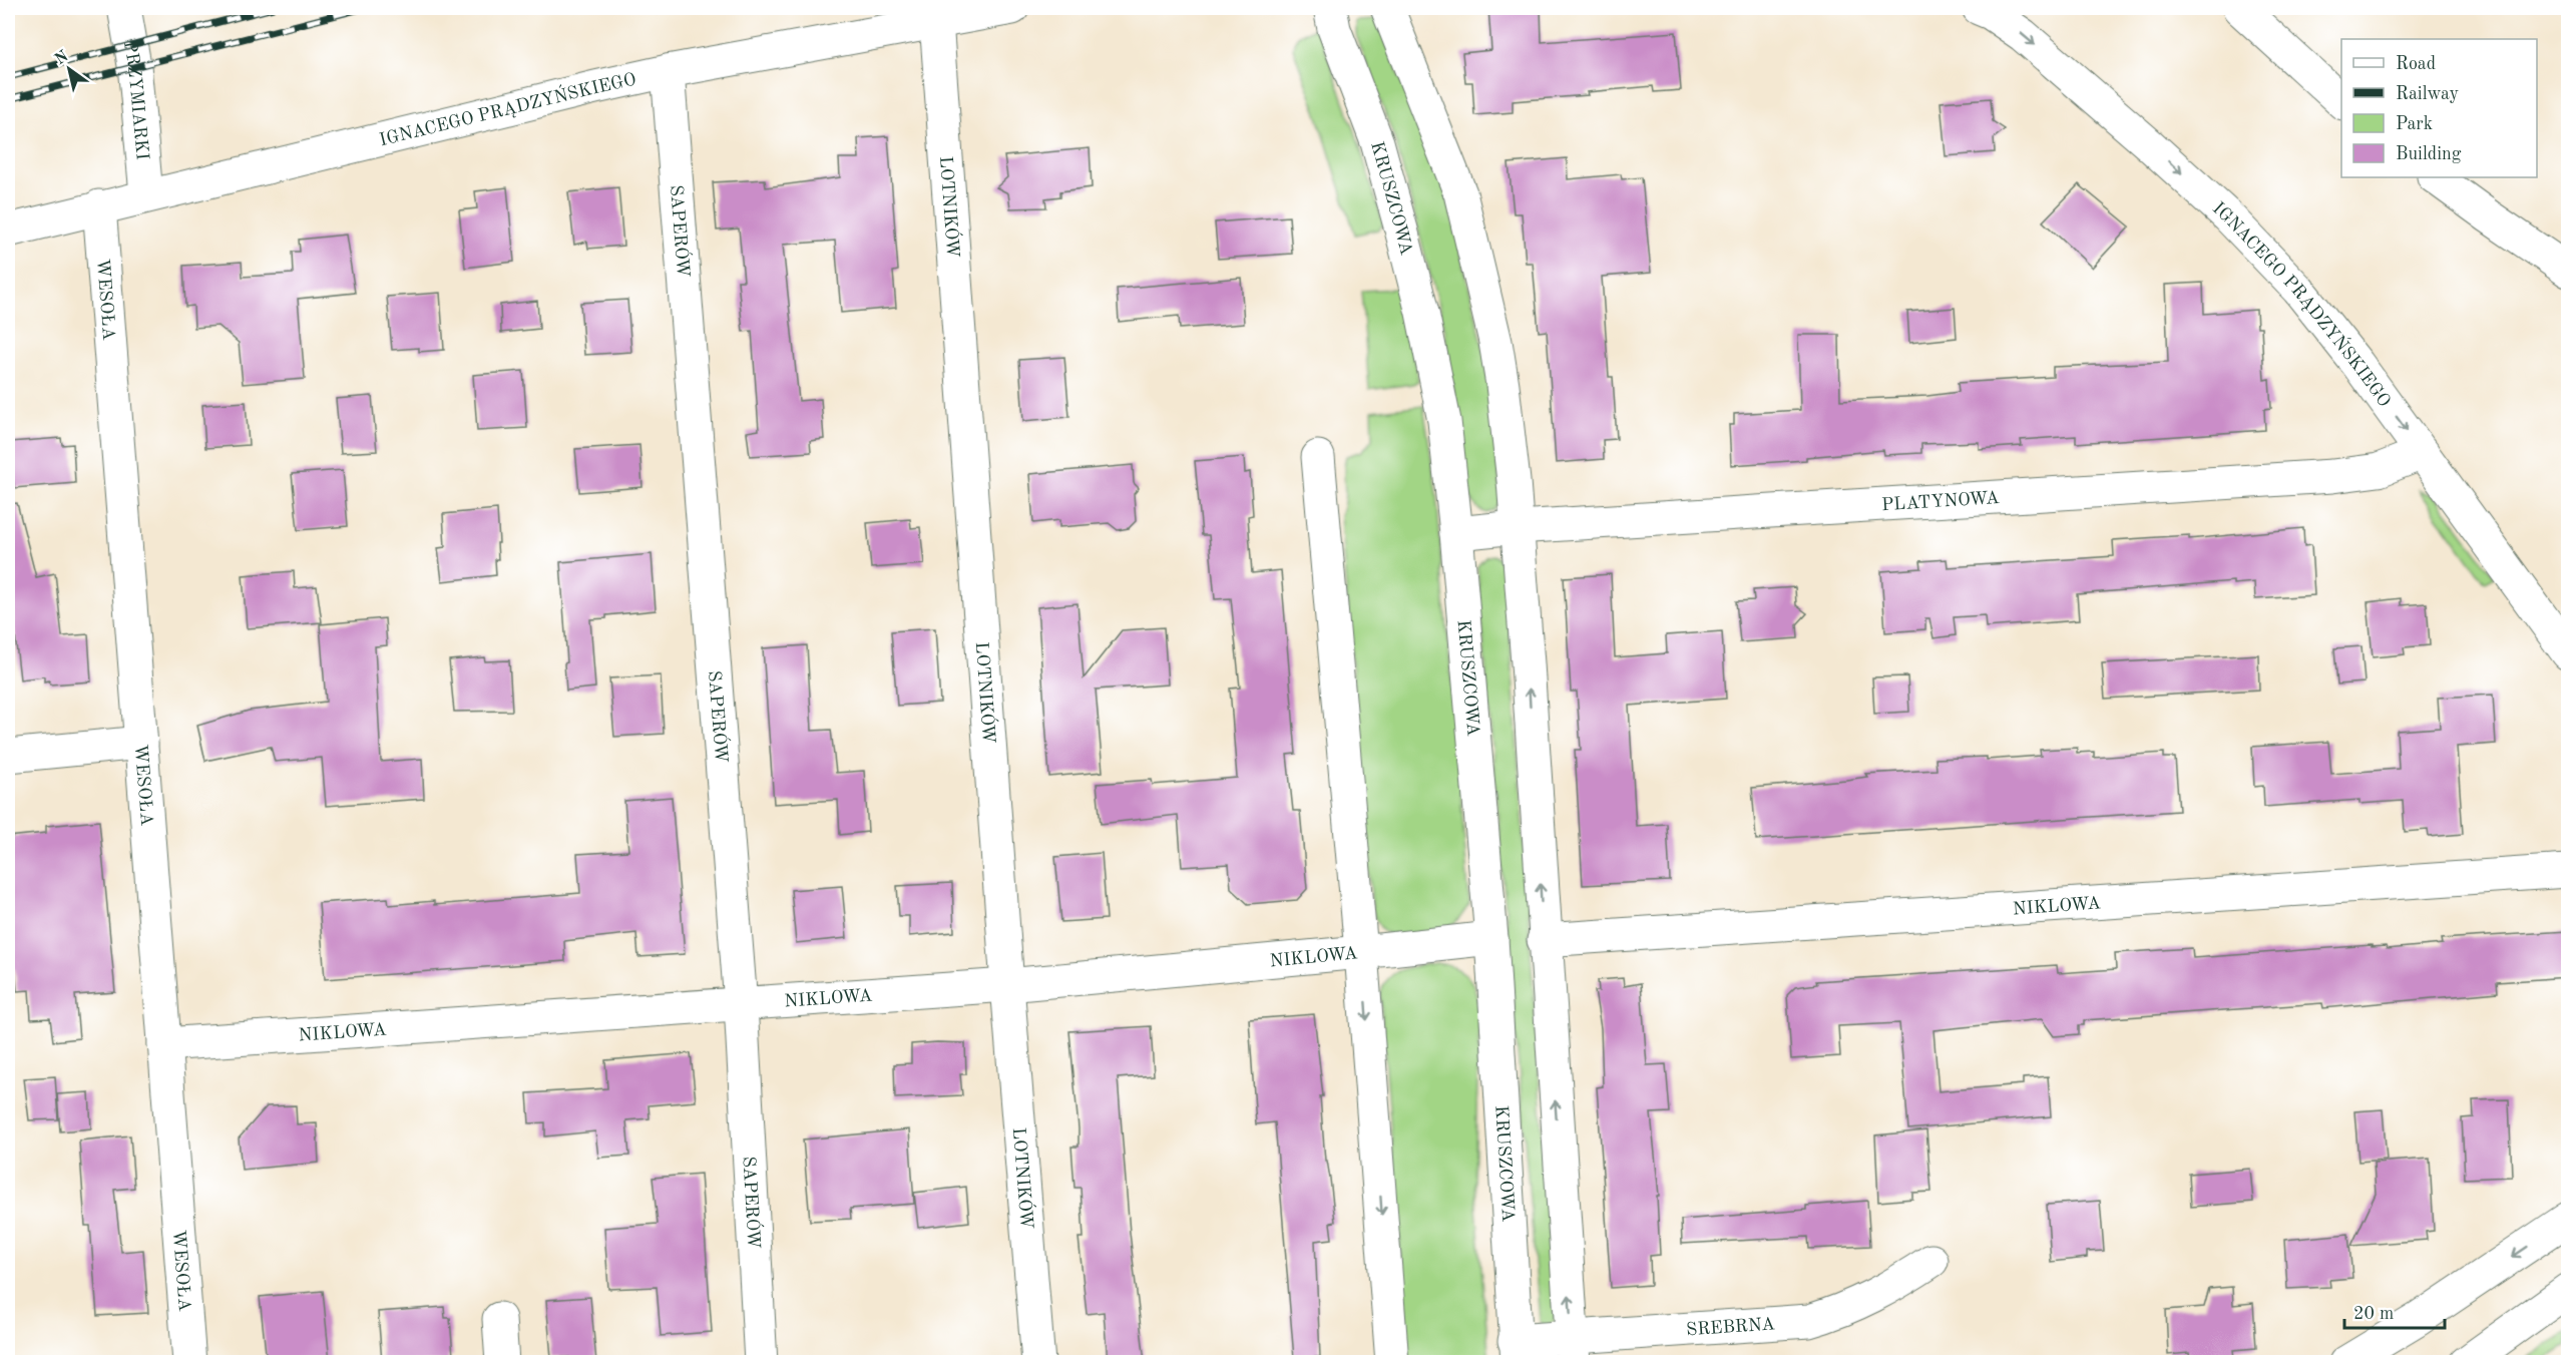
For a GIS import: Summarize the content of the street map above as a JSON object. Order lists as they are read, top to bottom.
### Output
{
  "streets": {
    "street": [
      "PRZYMIARKI",
      "IGNACEGO PRĄDZYŃSKIEGO",
      "KRUSZCOWA",
      "LOTNIKÓW",
      "SAPERÓW",
      "WESOŁA",
      "PLATYNOWA",
      "NIKLOWA",
      "SREBRNA"
    ]
  },
  "crossings": [
    ["PRZYMIARKI", "IGNACEGO PRĄDZYŃSKIEGO"],
    ["IGNACEGO PRĄDZYŃSKIEGO", "LOTNIKÓW"],
    ["IGNACEGO PRĄDZYŃSKIEGO", "SAPERÓW"],
    ["IGNACEGO PRĄDZYŃSKIEGO", "WESOŁA"],
    ["IGNACEGO PRĄDZYŃSKIEGO", "PLATYNOWA"],
    ["KRUSZCOWA", "PLATYNOWA"],
    ["KRUSZCOWA", "NIKLOWA"],
    ["KRUSZCOWA", "SREBRNA"],
    ["LOTNIKÓW", "NIKLOWA"],
    ["SAPERÓW", "NIKLOWA"],
    ["WESOŁA", "NIKLOWA"]
  ],
  "legend": [
    "Road",
    "Railway",
    "Park",
    "Building"
  ],
  "scale_bar": "20 m",
  "north": "top left"
}
